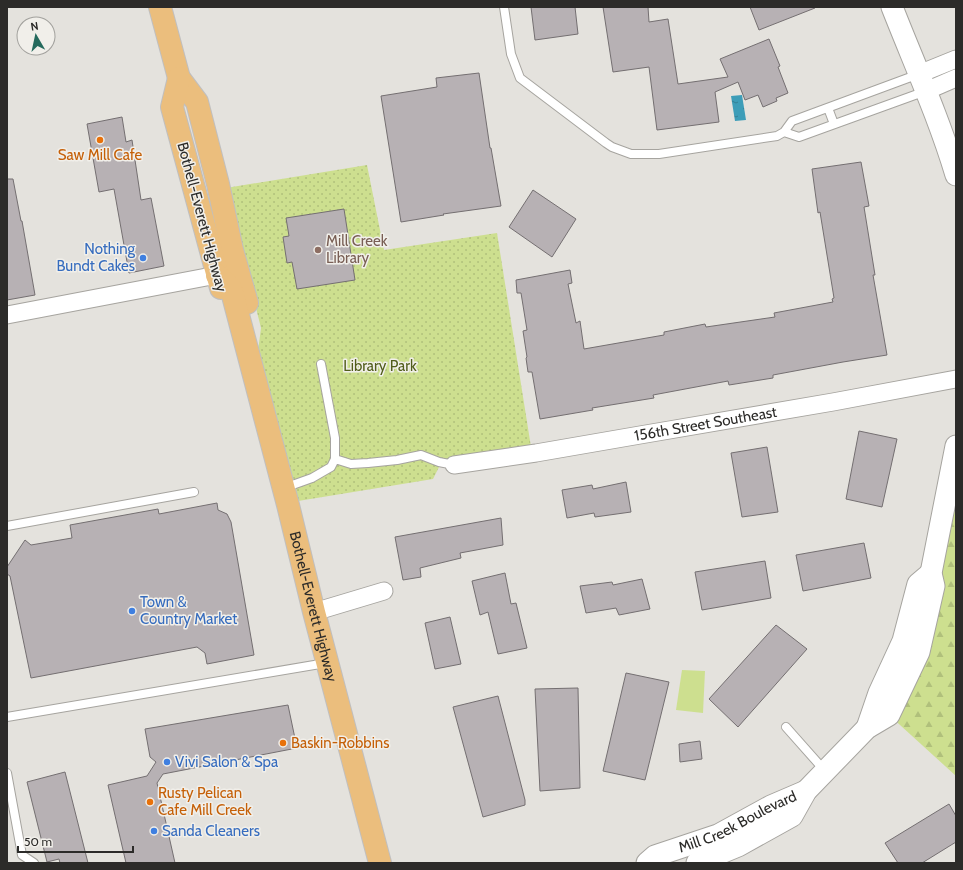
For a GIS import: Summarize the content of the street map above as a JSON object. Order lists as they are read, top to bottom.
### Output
{
  "streets": {
    "main road": ["Bothell-Everett Highway"],
    "street": ["156th Street Southeast", "Mill Creek Boulevard"]
  },
  "parks": ["Library Park"],
  "places": [
    "Saw Mill Cafe",
    "Mill Creek Library",
    "Nothing Bundt Cakes",
    "Town & Country Market",
    "Baskin-Robbins",
    "Vivi Salon & Spa",
    "Rusty Pelican Cafe Mill Creek",
    "Sanda Cleaners"
  ],
  "scale_bar": "50 m",
  "north": "top"
}
